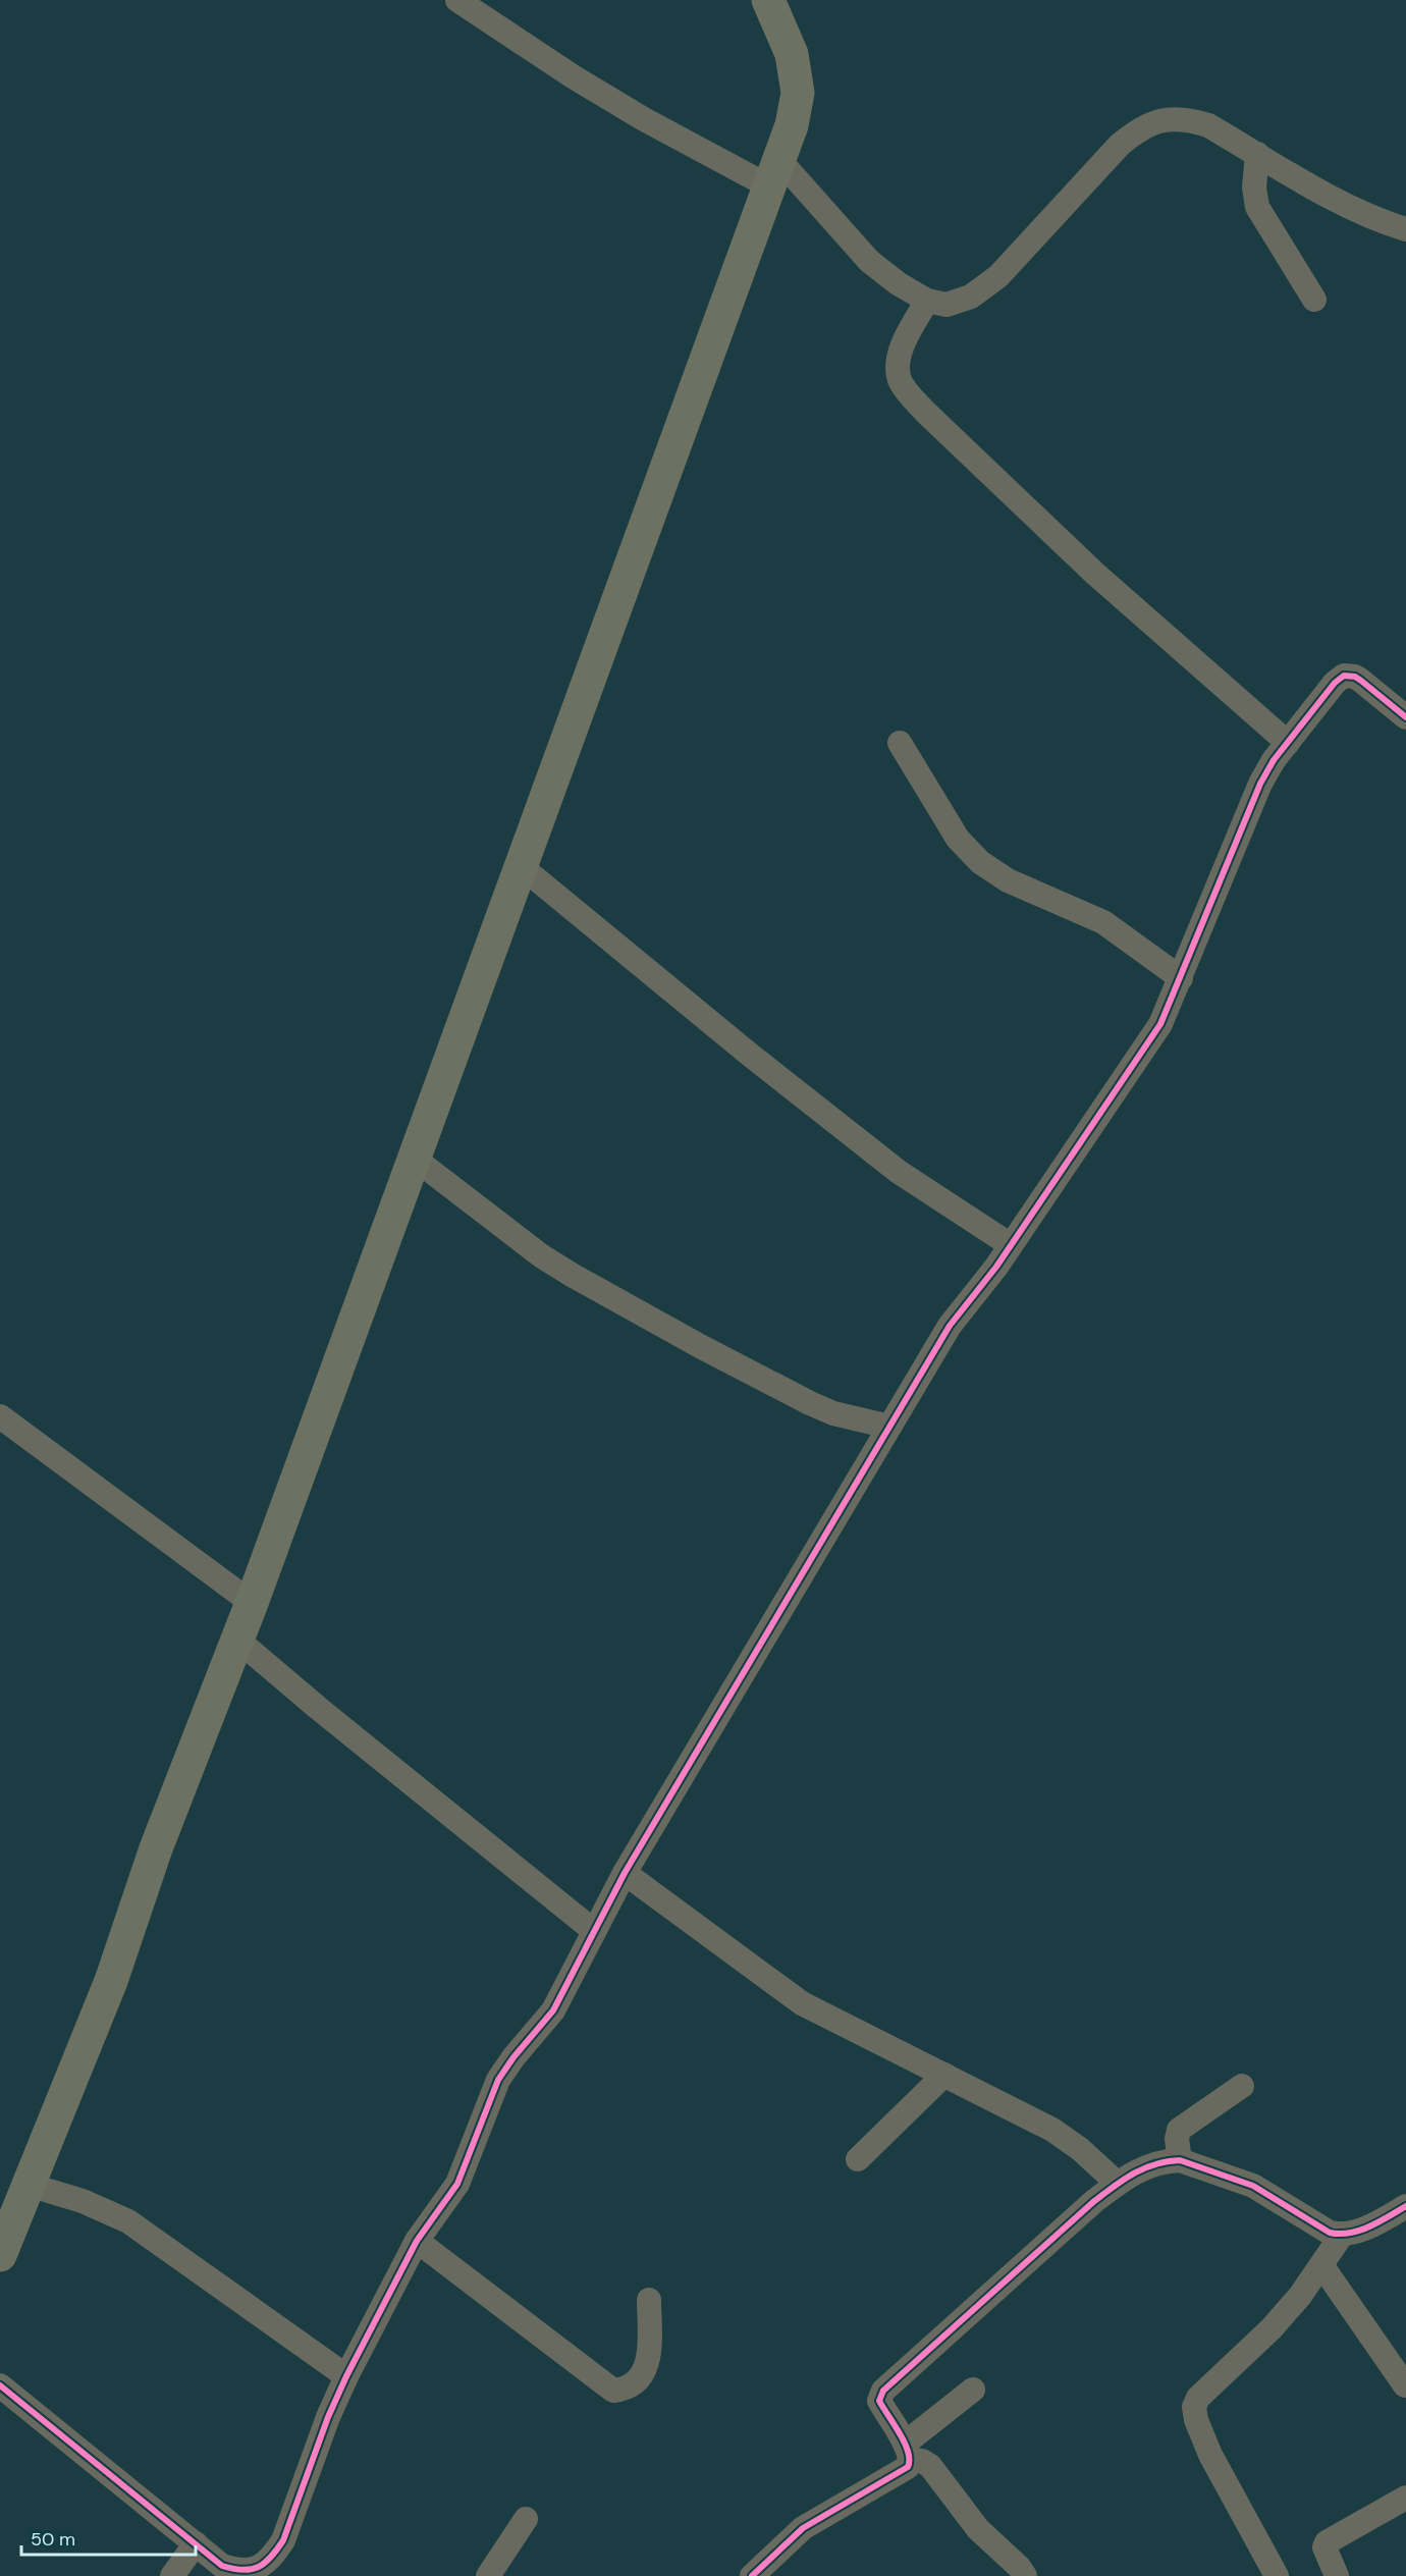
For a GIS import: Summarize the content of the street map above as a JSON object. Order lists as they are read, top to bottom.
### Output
{
  "scale_bar": "50 m"
}
